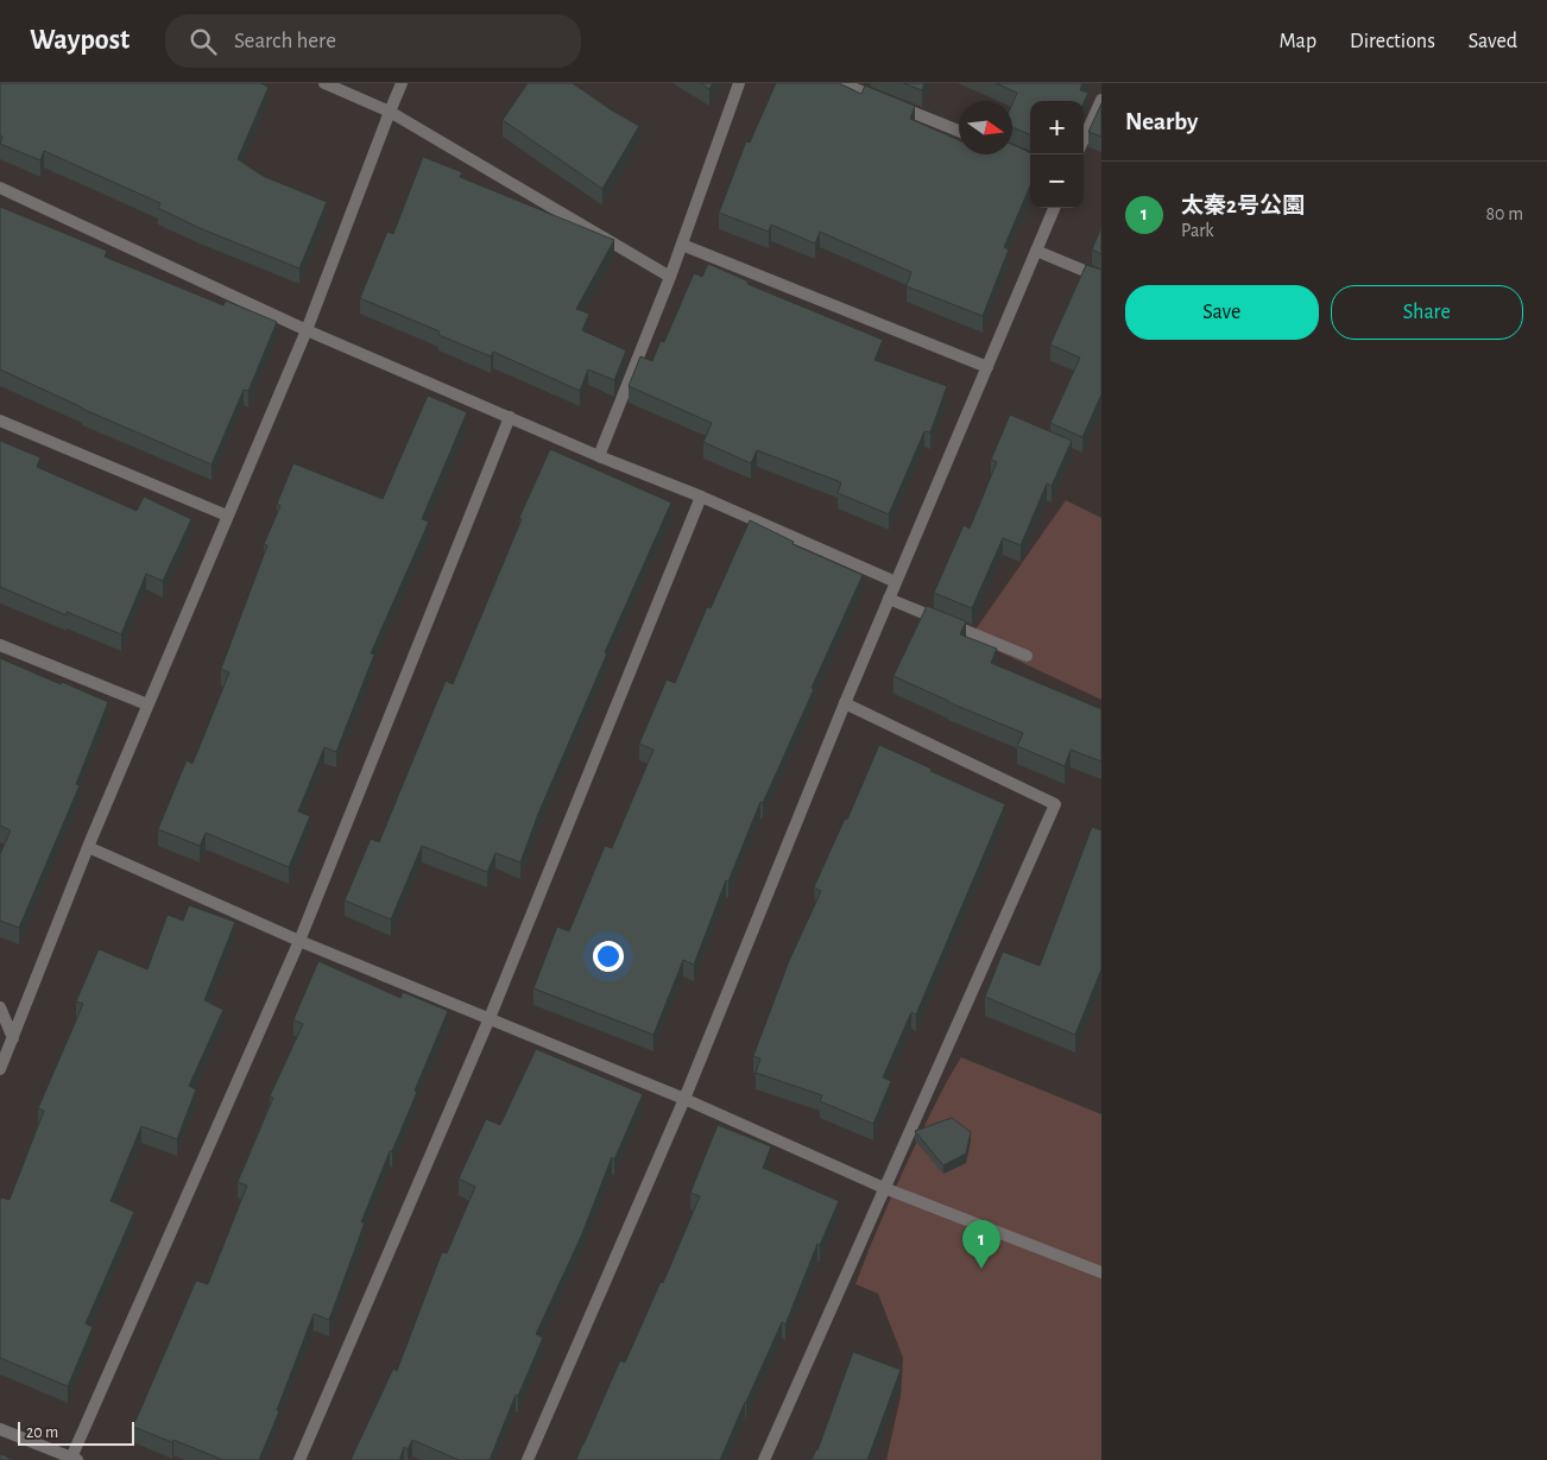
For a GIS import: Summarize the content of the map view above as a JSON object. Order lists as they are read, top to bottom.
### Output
{
  "scale_bar": "20 m",
  "north": "right",
  "page": {
    "header": "Waypost",
    "search": "Search here",
    "nav": ["Map", "Directions", "Saved"],
    "heading": "Nearby",
    "map_buttons": ["+", "−"],
    "list": [
      {
        "mark": "1",
        "name": "太秦2号公園",
        "note": "Park",
        "value": "80 m"
      }
    ],
    "buttons": ["Save", "Share"],
    "pins": "1",
    "scale": "20 m"
  }
}
